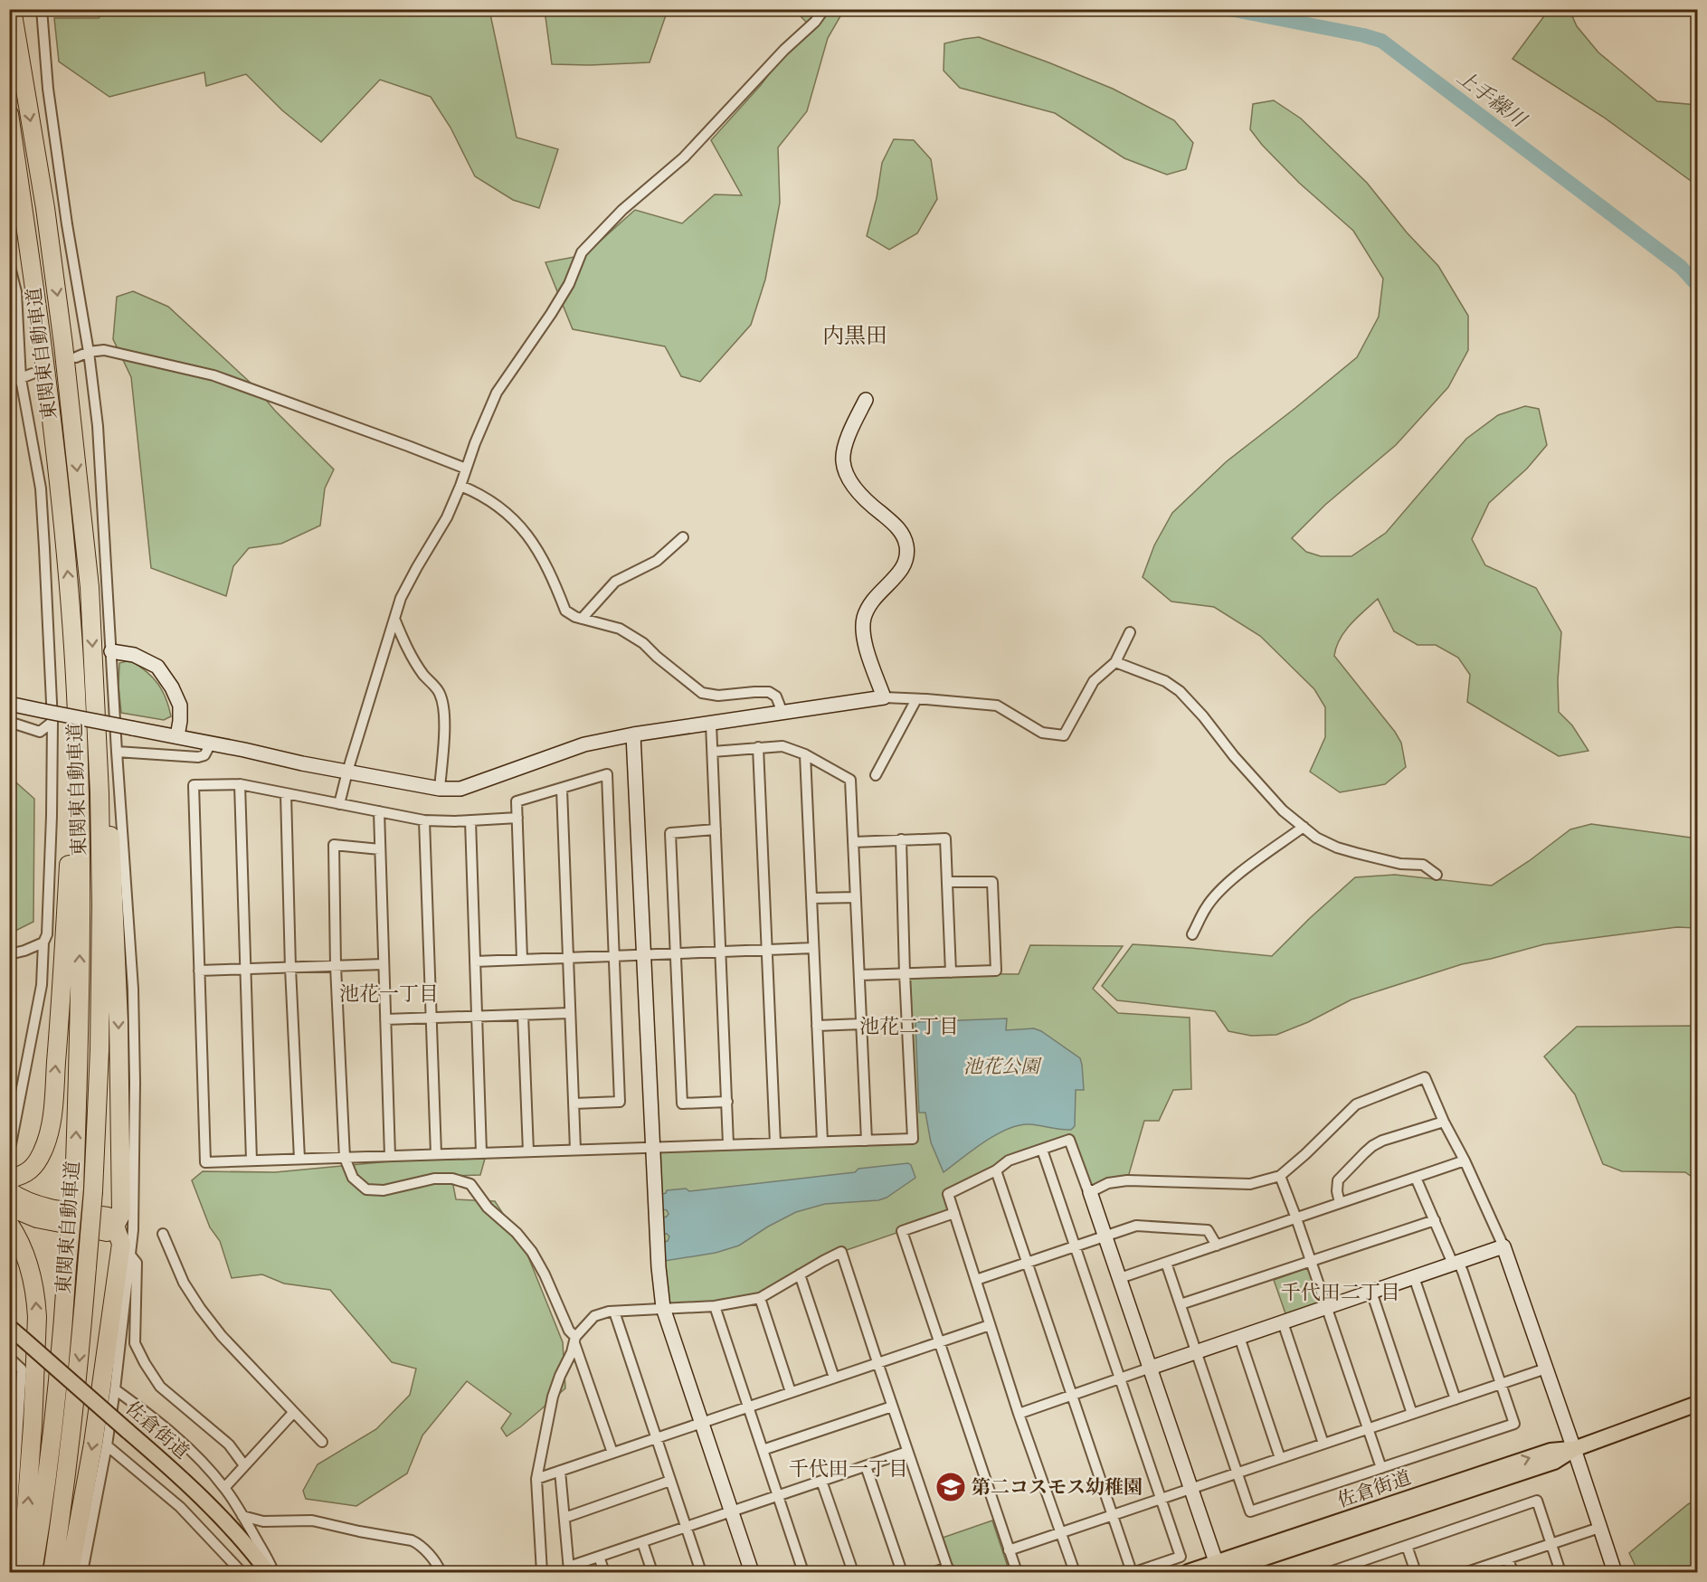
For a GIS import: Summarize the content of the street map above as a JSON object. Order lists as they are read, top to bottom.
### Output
{
  "streets": {
    "highway": ["東関東自動車道"],
    "main road": ["佐倉街道"]
  },
  "districts": [
    "内黒田",
    "池花一丁目",
    "池花二丁目",
    "千代田二丁目",
    "千代田一丁目"
  ],
  "water": ["上手繰川"],
  "parks": ["池花公園"],
  "places": {
    "school or university": ["第二コスモス幼稚園"]
  }
}
